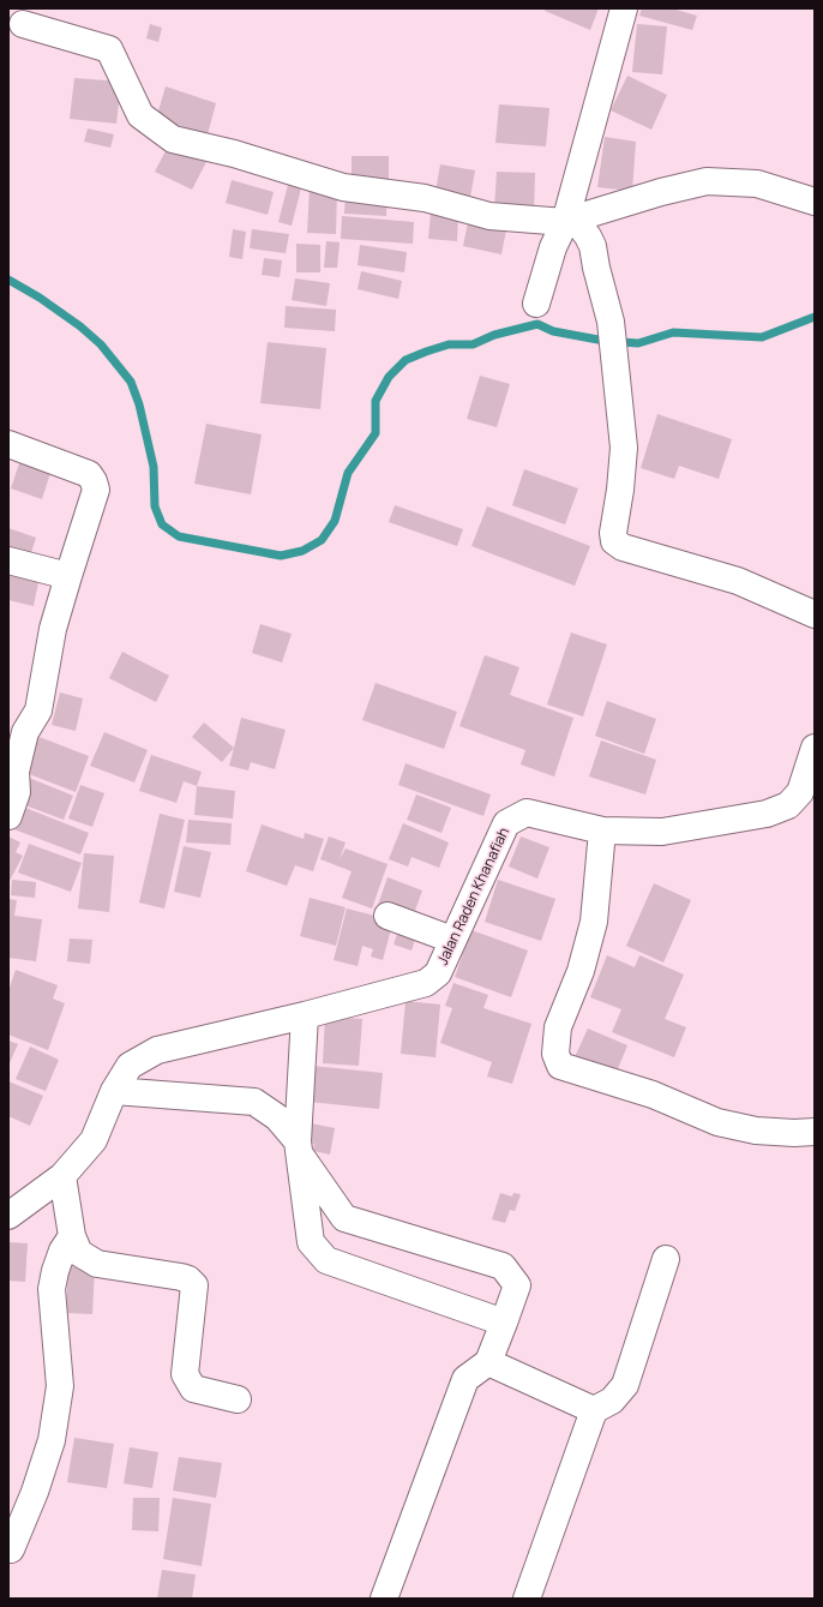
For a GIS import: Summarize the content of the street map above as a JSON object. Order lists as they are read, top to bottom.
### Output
{
  "streets": {
    "street": ["Jalan Raden Khanafiah"]
  }
}
